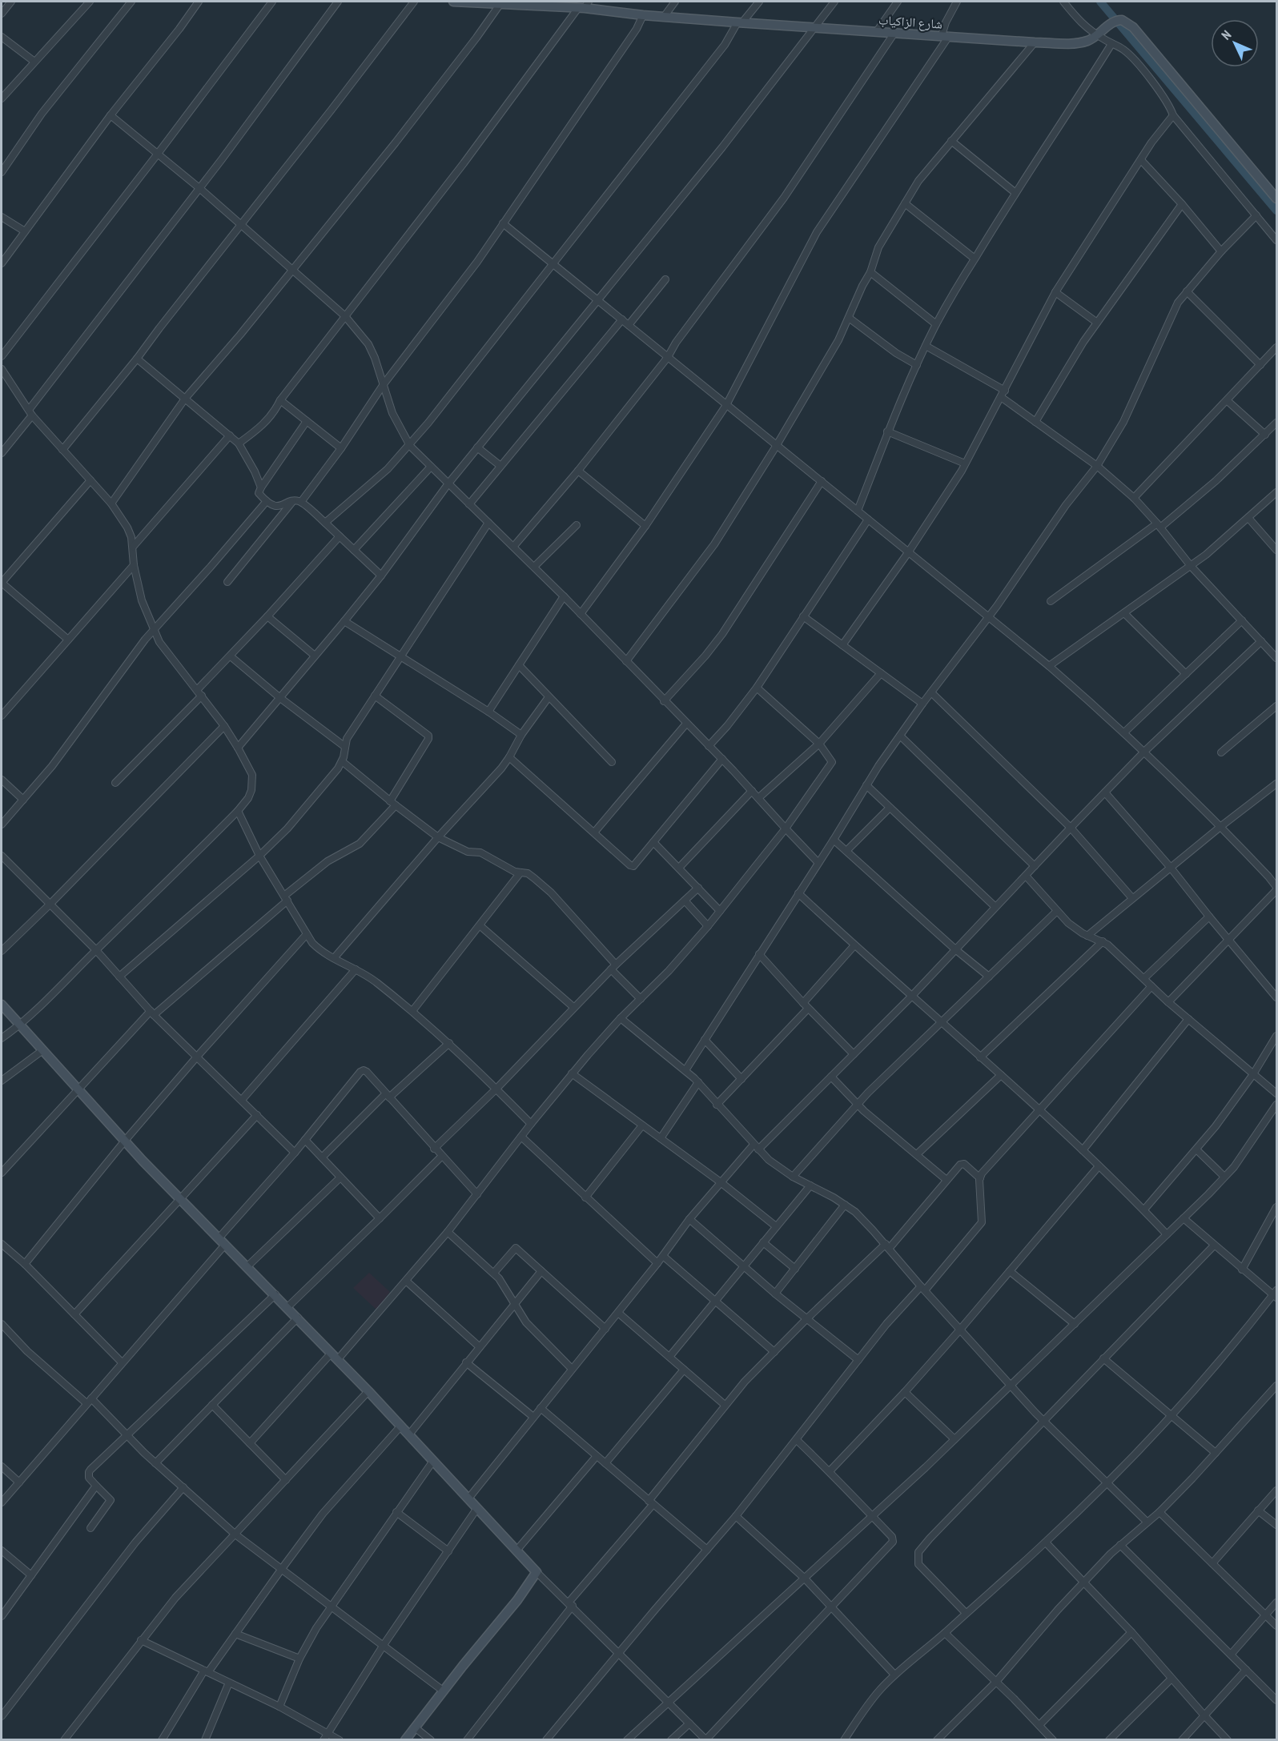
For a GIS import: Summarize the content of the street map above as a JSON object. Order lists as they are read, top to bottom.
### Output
{
  "streets": {
    "street": ["شارع الزاكياب"]
  },
  "north": "top left"
}
